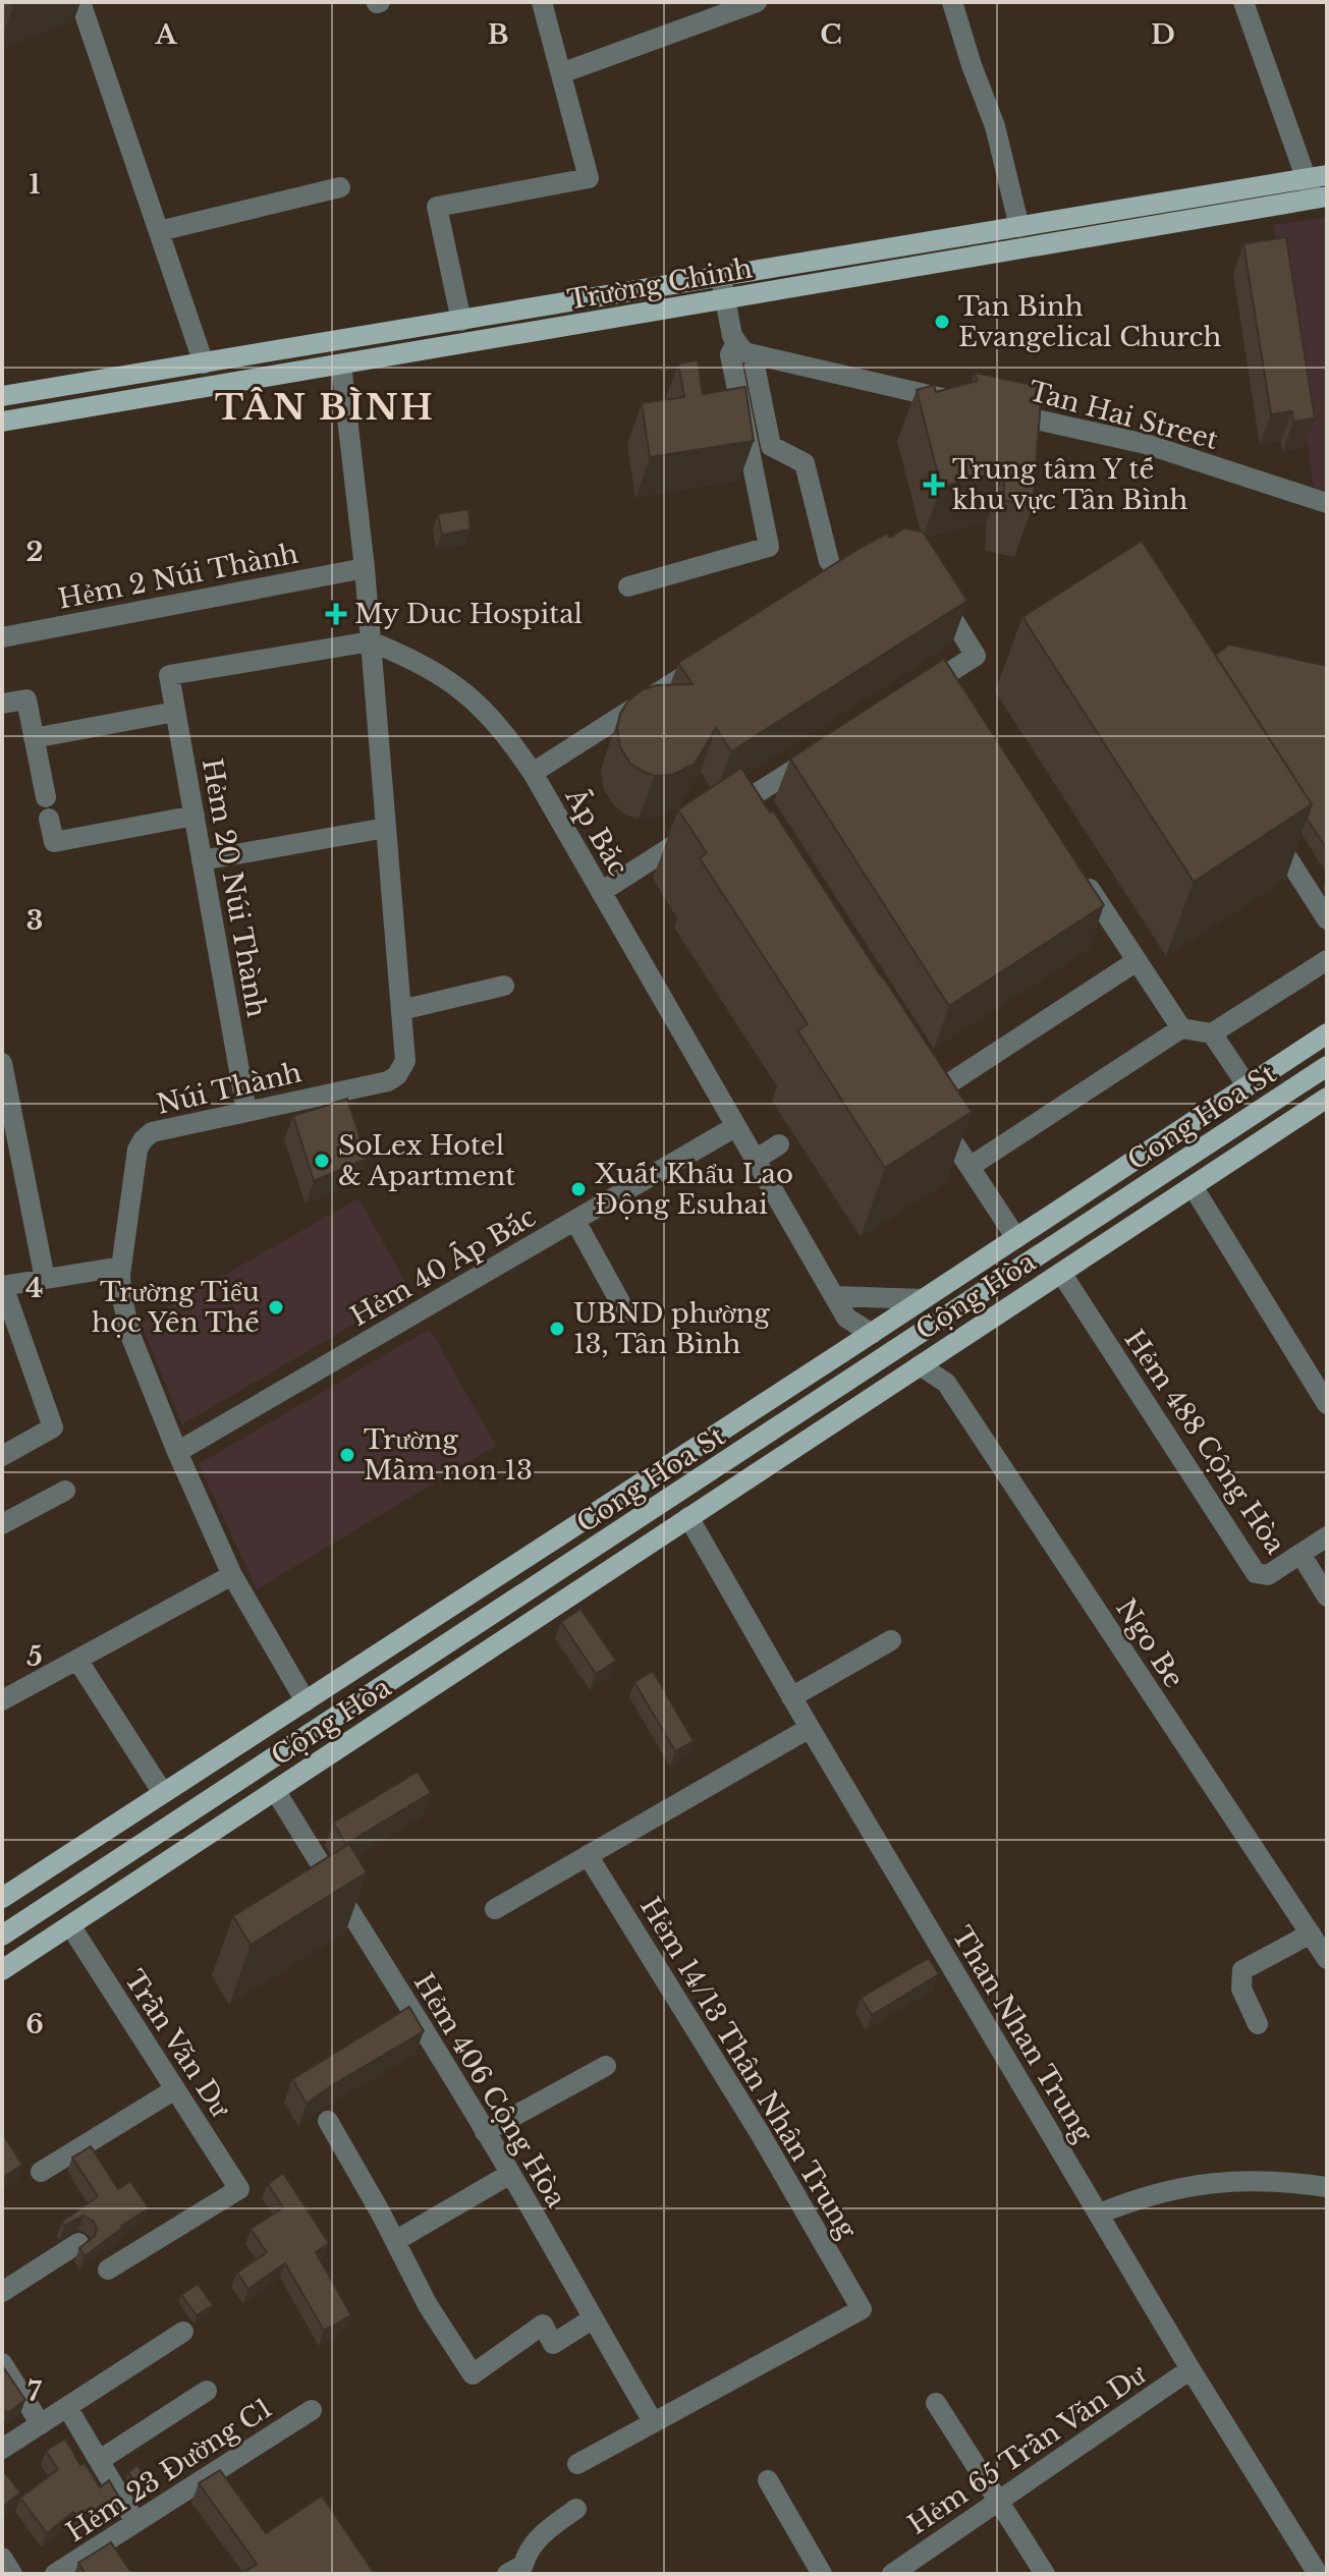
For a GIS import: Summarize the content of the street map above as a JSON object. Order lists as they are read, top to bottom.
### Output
{
  "streets": {
    "main road": ["Trường Chinh", "Cong Hoa St", "Cộng Hòa"],
    "street": [
      "Tan Hai Street",
      "Hẻm 2 Núi Thành",
      "Ấp Bắc",
      "Hẻm 20 Núi Thành",
      "Núi Thành",
      "Hẻm 40 Ấp Bắc",
      "Hẻm 488 Cộng Hòa",
      "Ngo Be",
      "Than Nhan Trung",
      "Trần Văn Dư",
      "Hẻm 14/13 Thân Nhân Trung",
      "Hẻm 406 Cộng Hòa",
      "Hẻm 65 Trần Văn Dư",
      "Hẻm 23 Đường C1"
    ]
  },
  "crossings": [
    ["Ấp Bắc", "Hẻm 20 Núi Thành"],
    ["Ấp Bắc", "Núi Thành"],
    ["Ấp Bắc", "Cong Hoa St"],
    ["Ấp Bắc", "Hẻm 40 Ấp Bắc"],
    ["Ấp Bắc", "Cộng Hòa"],
    ["Hẻm 20 Núi Thành", "Núi Thành"],
    ["Núi Thành", "Cong Hoa St"],
    ["Núi Thành", "Hẻm 40 Ấp Bắc"],
    ["Cong Hoa St", "Cộng Hòa"],
    ["Cong Hoa St", "Hẻm 488 Cộng Hòa"],
    ["Cong Hoa St", "Ngo Be"],
    ["Cong Hoa St", "Than Nhan Trung"],
    ["Cộng Hòa", "Hẻm 488 Cộng Hòa"],
    ["Cộng Hòa", "Ngo Be"],
    ["Cộng Hòa", "Than Nhan Trung"],
    ["Cộng Hòa", "Trần Văn Dư"],
    ["Cộng Hòa", "Hẻm 406 Cộng Hòa"],
    ["Than Nhan Trung", "Hẻm 65 Trần Văn Dư"],
    ["Hẻm 14/13 Thân Nhân Trung", "Hẻm 406 Cộng Hòa"]
  ],
  "districts": ["TÂN BÌNH"],
  "places": {
    "other": [
      "Tan Binh Evangelical Church",
      "SoLex Hotel & Apartment",
      "Xuất Khẩu Lao Động Esuhai",
      "Trường Tiểu học Yên Thế",
      "UBND phường 13, Tân Bình",
      "Trường Mầm non 13"
    ],
    "health": ["Trung tâm Y tế khu vực Tân Bình", "My Duc Hospital"]
  },
  "grid": {
    "columns": [
      "A",
      "B",
      "C",
      "D"
    ],
    "rows": [
      "1",
      "2",
      "3",
      "4",
      "5",
      "6",
      "7"
    ]
  }
}
